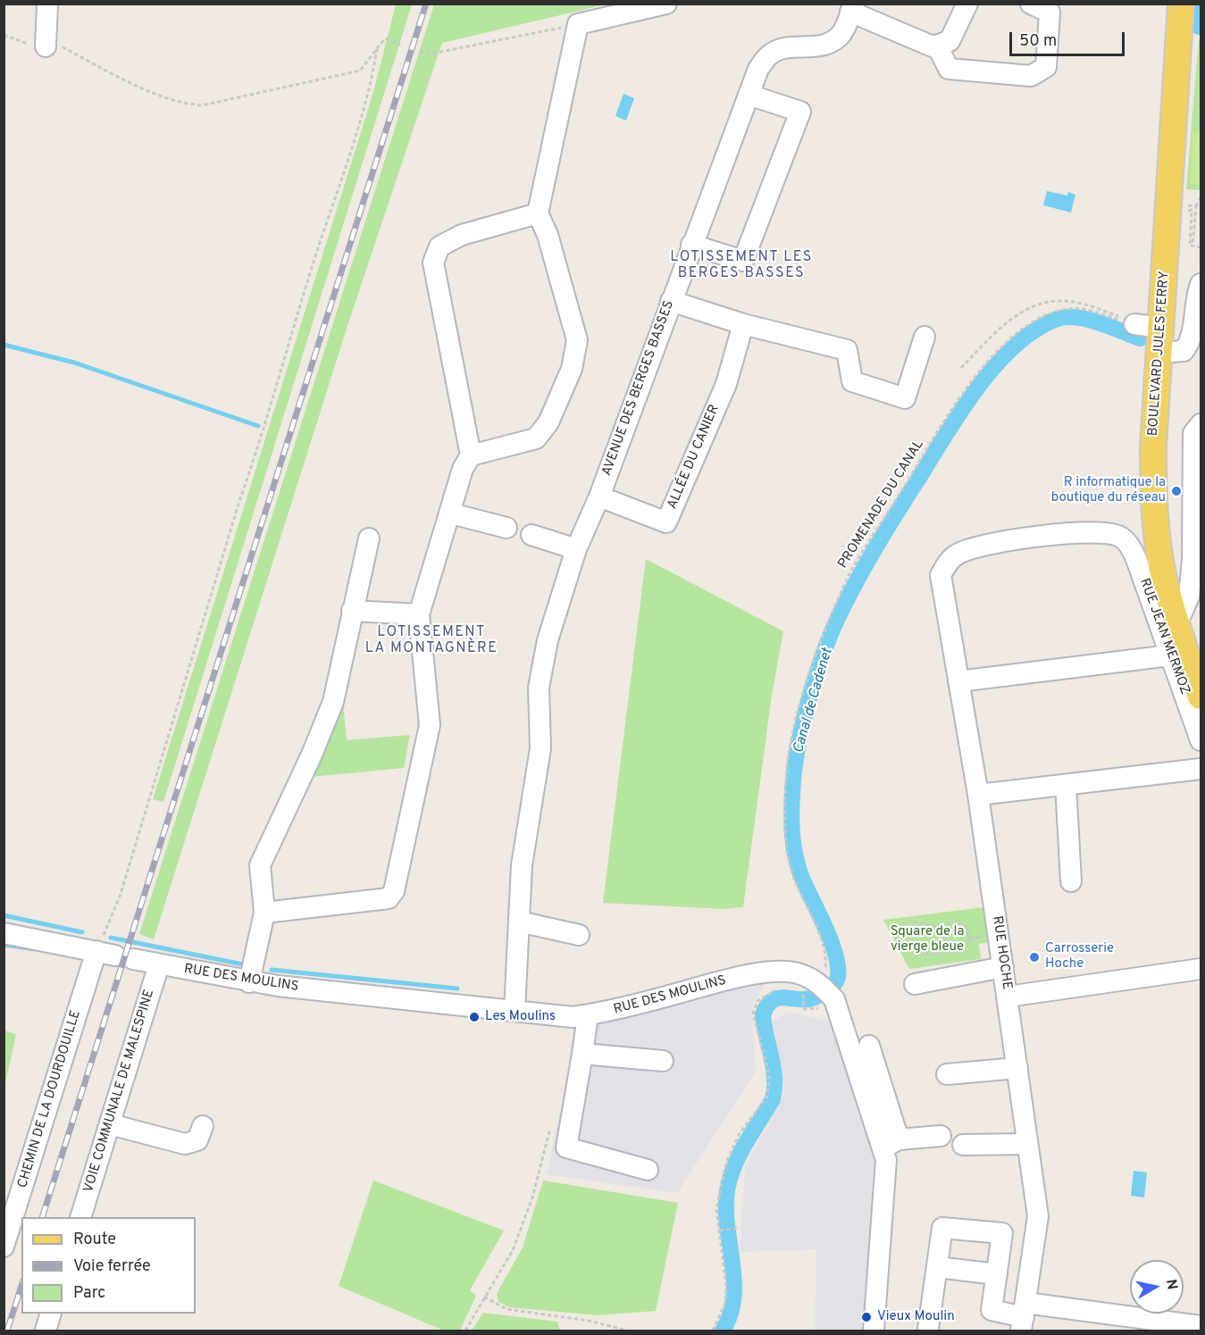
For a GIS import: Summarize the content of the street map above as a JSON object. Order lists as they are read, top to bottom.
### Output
{
  "streets": {
    "main road": ["BOULEVARD JULES FERRY"],
    "street": [
      "AVENUE DES BERGES BASSES",
      "ALLÉE DU CANIER",
      "RUE JEAN MERMOZ",
      "RUE HOCHE",
      "RUE DES MOULINS",
      "VOIE COMMUNALE DE MALESPINE",
      "CHEMIN DE LA DOURDOUILLE"
    ],
    "path": ["PROMENADE DU CANAL"]
  },
  "crossings": [
    ["AVENUE DES BERGES BASSES", "ALLÉE DU CANIER"],
    ["AVENUE DES BERGES BASSES", "RUE DES MOULINS"],
    ["PROMENADE DU CANAL", "RUE DES MOULINS"],
    ["RUE JEAN MERMOZ", "RUE HOCHE"],
    ["RUE DES MOULINS", "VOIE COMMUNALE DE MALESPINE"],
    ["RUE DES MOULINS", "CHEMIN DE LA DOURDOUILLE"]
  ],
  "districts": ["LOTISSEMENT LES BERGES BASSES", "LOTISSEMENT LA MONTAGNÈRE"],
  "water": ["Canal de Cadenet"],
  "parks": ["Square de la vierge bleue"],
  "places": [
    "R informatique la boutique du réseau",
    "Carrosserie Hoche",
    "Les Moulins",
    "Vieux Moulin"
  ],
  "legend": ["Route", "Voie ferrée", "Parc"],
  "scale_bar": "50 m",
  "north": "right"
}
